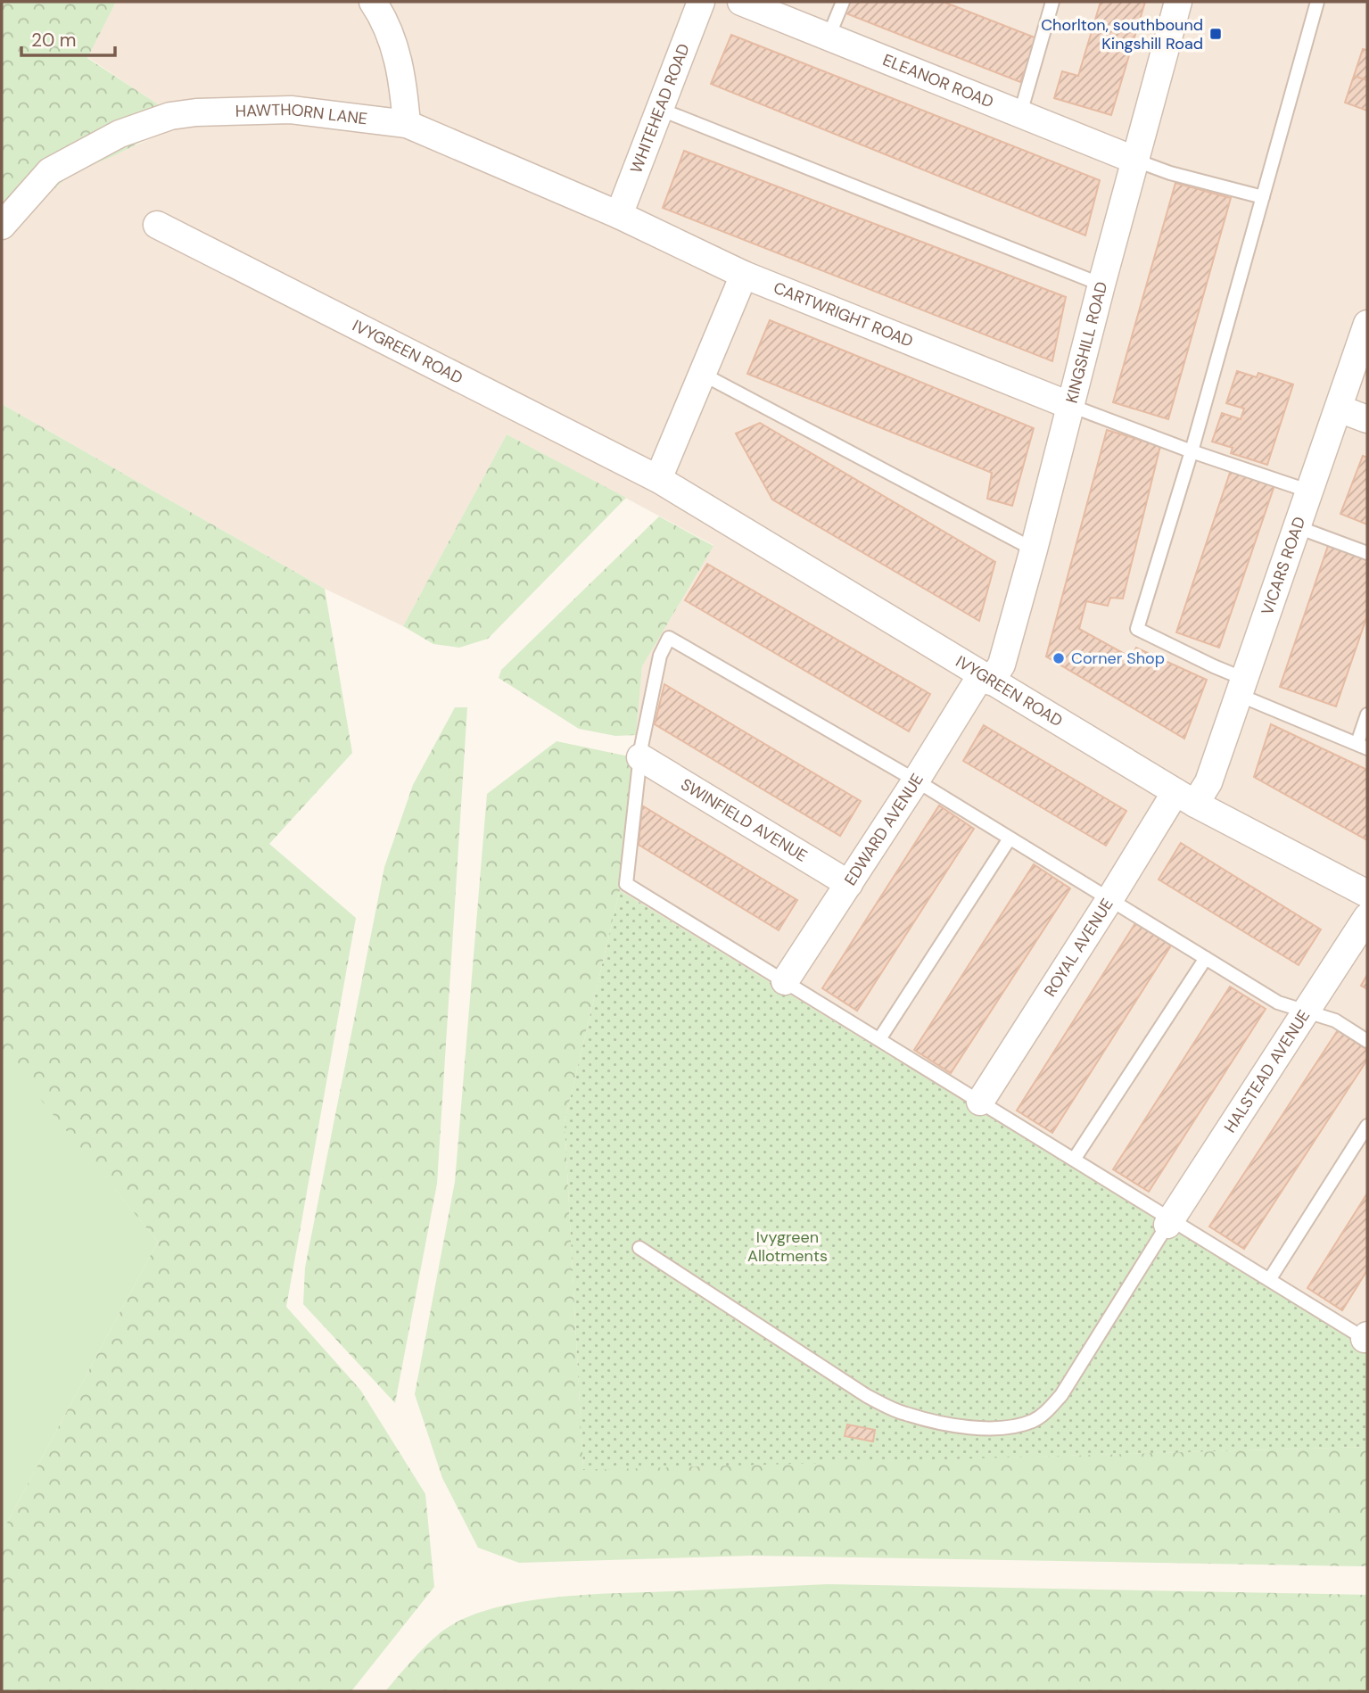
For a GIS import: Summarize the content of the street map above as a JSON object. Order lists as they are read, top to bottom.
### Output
{
  "streets": {
    "street": [
      "ELEANOR ROAD",
      "WHITEHEAD ROAD",
      "HAWTHORN LANE",
      "CARTWRIGHT ROAD",
      "KINGSHILL ROAD",
      "IVYGREEN ROAD",
      "VICARS ROAD",
      "SWINFIELD AVENUE",
      "EDWARD AVENUE",
      "ROYAL AVENUE",
      "HALSTEAD AVENUE"
    ]
  },
  "crossings": [
    ["ELEANOR ROAD", "KINGSHILL ROAD"],
    ["WHITEHEAD ROAD", "HAWTHORN LANE"],
    ["WHITEHEAD ROAD", "CARTWRIGHT ROAD"],
    ["HAWTHORN LANE", "CARTWRIGHT ROAD"],
    ["CARTWRIGHT ROAD", "KINGSHILL ROAD"],
    ["KINGSHILL ROAD", "IVYGREEN ROAD"],
    ["KINGSHILL ROAD", "EDWARD AVENUE"],
    ["IVYGREEN ROAD", "VICARS ROAD"],
    ["IVYGREEN ROAD", "EDWARD AVENUE"],
    ["IVYGREEN ROAD", "ROYAL AVENUE"],
    ["VICARS ROAD", "ROYAL AVENUE"],
    ["SWINFIELD AVENUE", "EDWARD AVENUE"]
  ],
  "parks": ["Ivygreen Allotments"],
  "places": {
    "transit": ["Chorlton, southbound Kingshill Road"],
    "other": ["Corner Shop"]
  },
  "scale_bar": "20 m"
}
